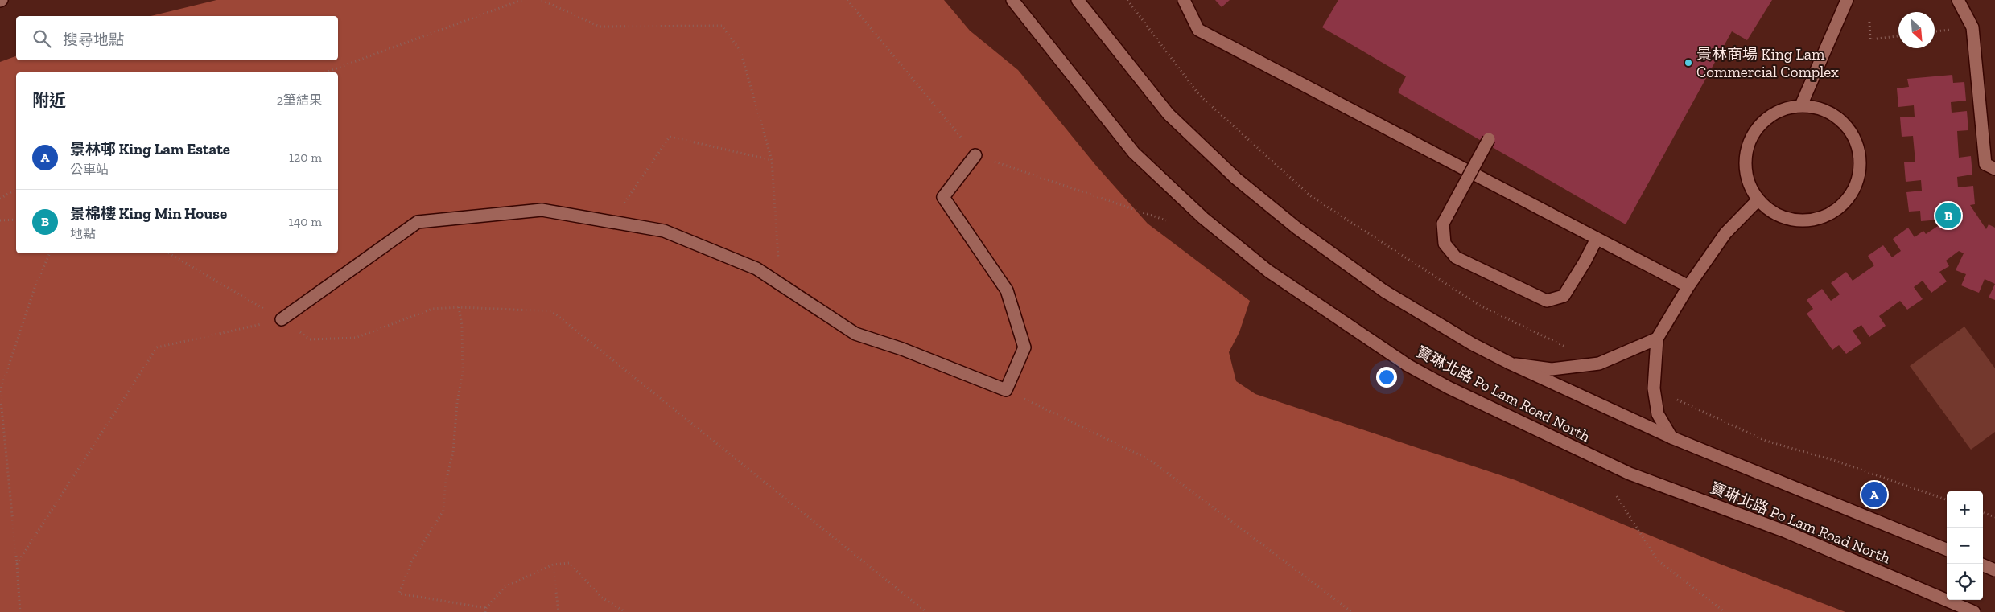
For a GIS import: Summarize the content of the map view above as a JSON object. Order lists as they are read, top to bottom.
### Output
{
  "streets": {
    "main road": ["寶琳北路 Po Lam Road North"]
  },
  "places": ["景林商場 King Lam Commercial Complex"],
  "north": "bottom right",
  "page": {
    "search": "搜尋地點",
    "heading": ["附近", "2筆結果"],
    "list": [
      {
        "mark": "A",
        "name": "景林邨 King Lam Estate",
        "note": "公車站",
        "value": "120 m"
      },
      {
        "mark": "B",
        "name": "景棉樓 King Min House",
        "note": "地點",
        "value": "140 m"
      }
    ],
    "pins": ["B", "A"],
    "map_buttons": ["+", "−"]
  }
}
